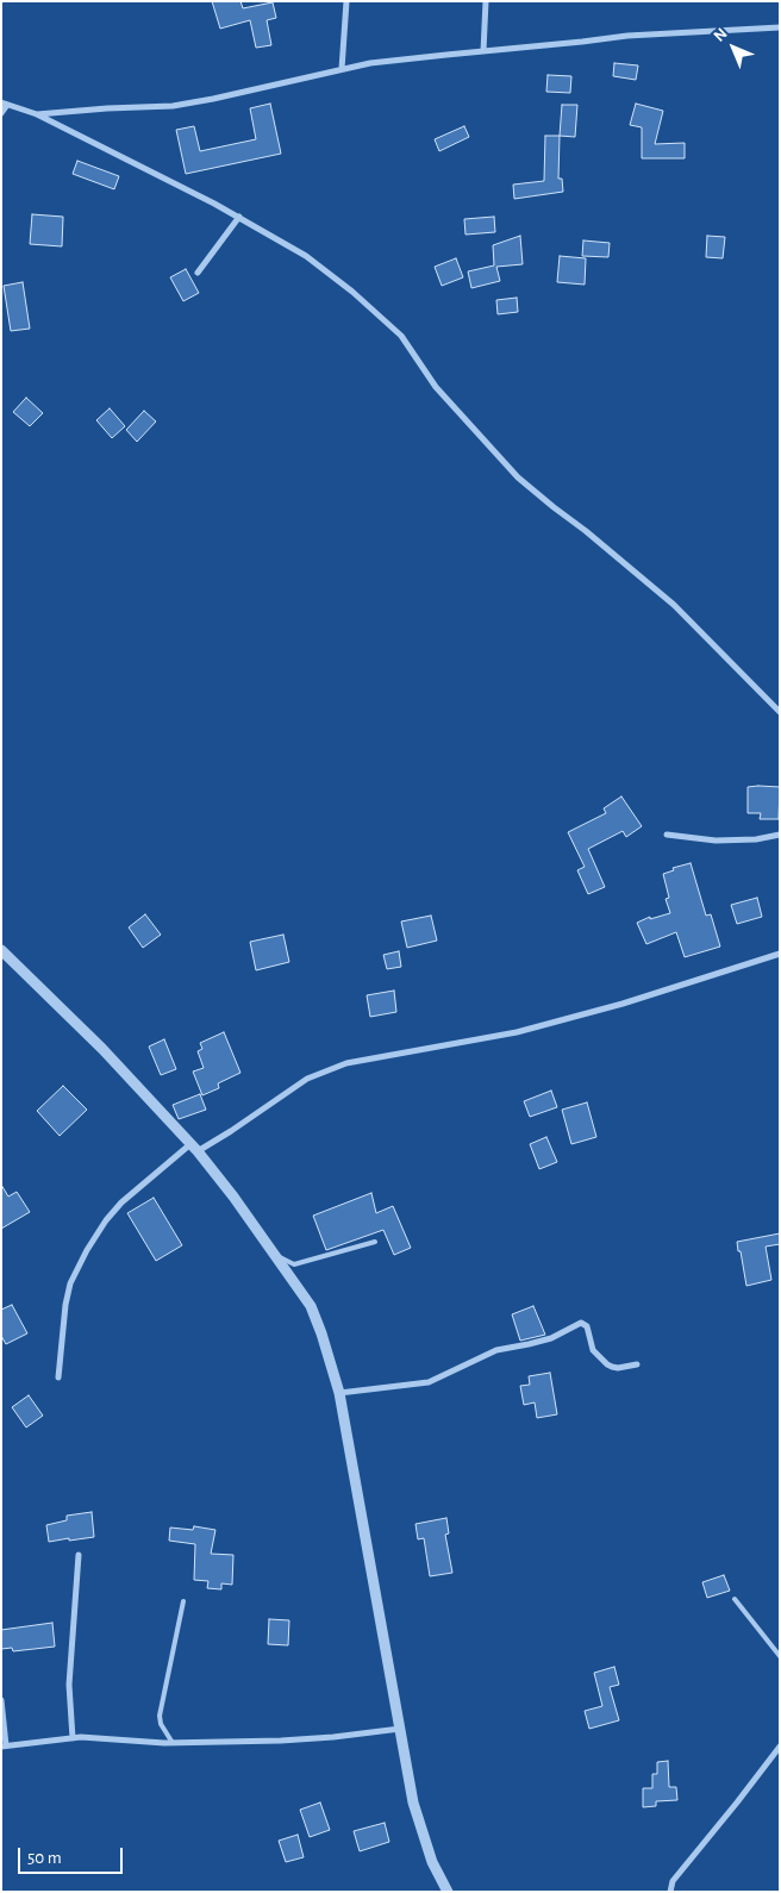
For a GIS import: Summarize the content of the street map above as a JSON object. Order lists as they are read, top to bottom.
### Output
{
  "scale_bar": "50 m",
  "north": "top left"
}
